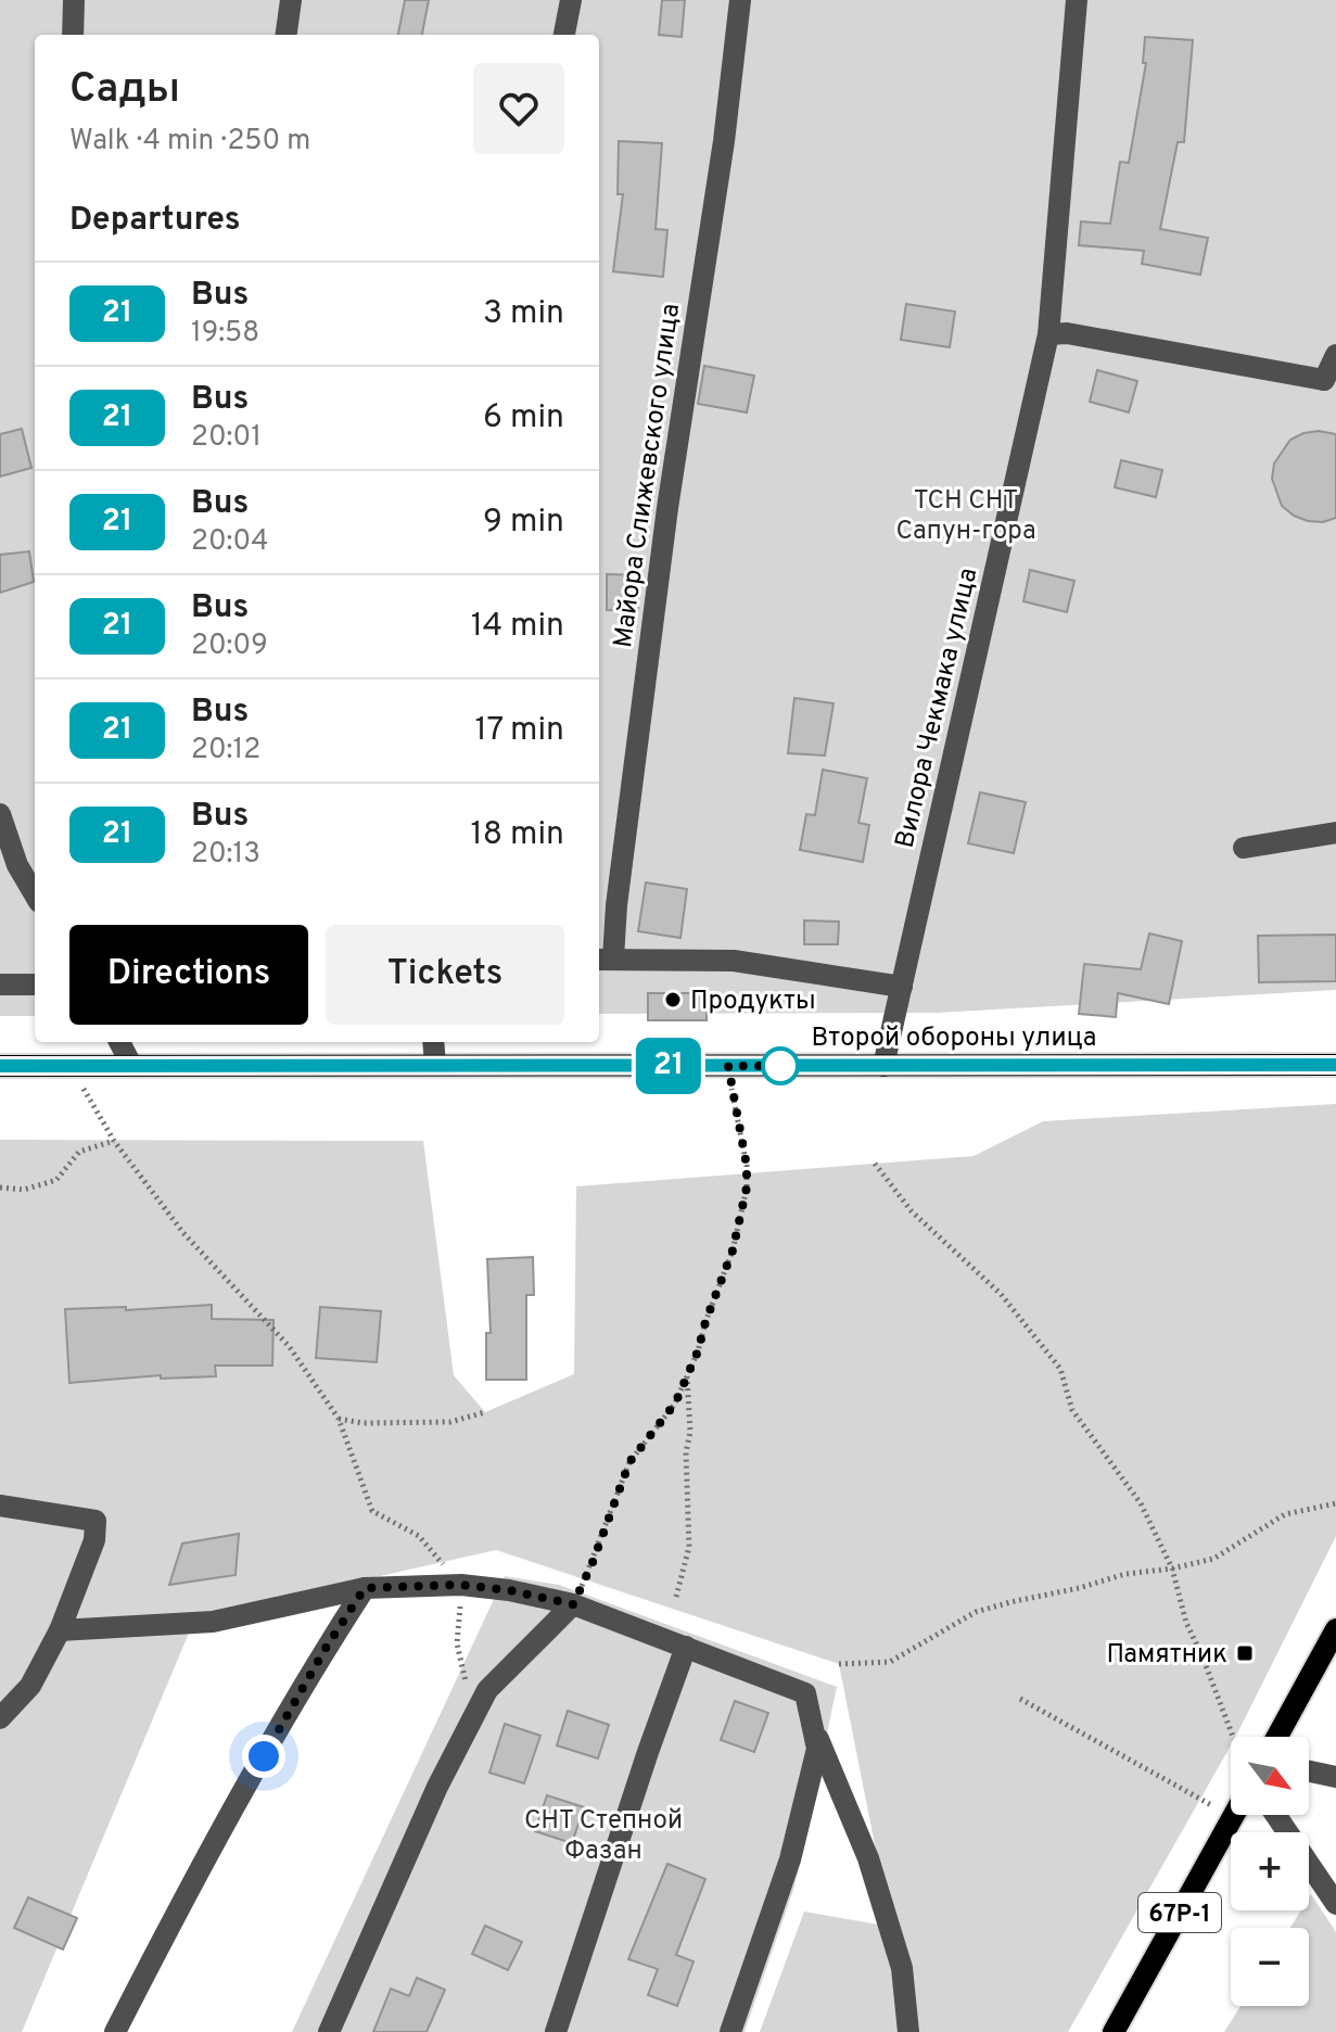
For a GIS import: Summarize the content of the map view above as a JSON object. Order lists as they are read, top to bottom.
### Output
{
  "streets": {
    "main road": ["Второй обороны улица", "67Р-1"],
    "street": ["Майора Слижевского улица", "Вилора Чекмака улица"]
  },
  "crossings": [
    ["Вилора Чекмака улица", "Второй обороны улица"]
  ],
  "parks": ["ТСН СНТ Сапун-гора", "СНТ Степной Фазан"],
  "places": {
    "other": ["Продукты"],
    "transit": ["Памятник"]
  },
  "lines": ["bus line 21"],
  "north": "bottom right",
  "page": {
    "on_map": "21",
    "heading": [
      ["Сады", "Walk · 4 min · 250 m"],
      "Departures"
    ],
    "list": [
      {
        "mark": "21",
        "name": "Bus",
        "note": "19:58",
        "value": "3 min"
      },
      {
        "mark": "21",
        "name": "Bus",
        "note": "20:01",
        "value": "6 min"
      },
      {
        "mark": "21",
        "name": "Bus",
        "note": "20:04",
        "value": "9 min"
      },
      {
        "mark": "21",
        "name": "Bus",
        "note": "20:09",
        "value": "14 min"
      },
      {
        "mark": "21",
        "name": "Bus",
        "note": "20:12",
        "value": "17 min"
      },
      {
        "mark": "21",
        "name": "Bus",
        "note": "20:13",
        "value": "18 min"
      }
    ],
    "buttons": ["Directions", "Tickets"],
    "map_buttons": ["+", "−"]
  }
}
